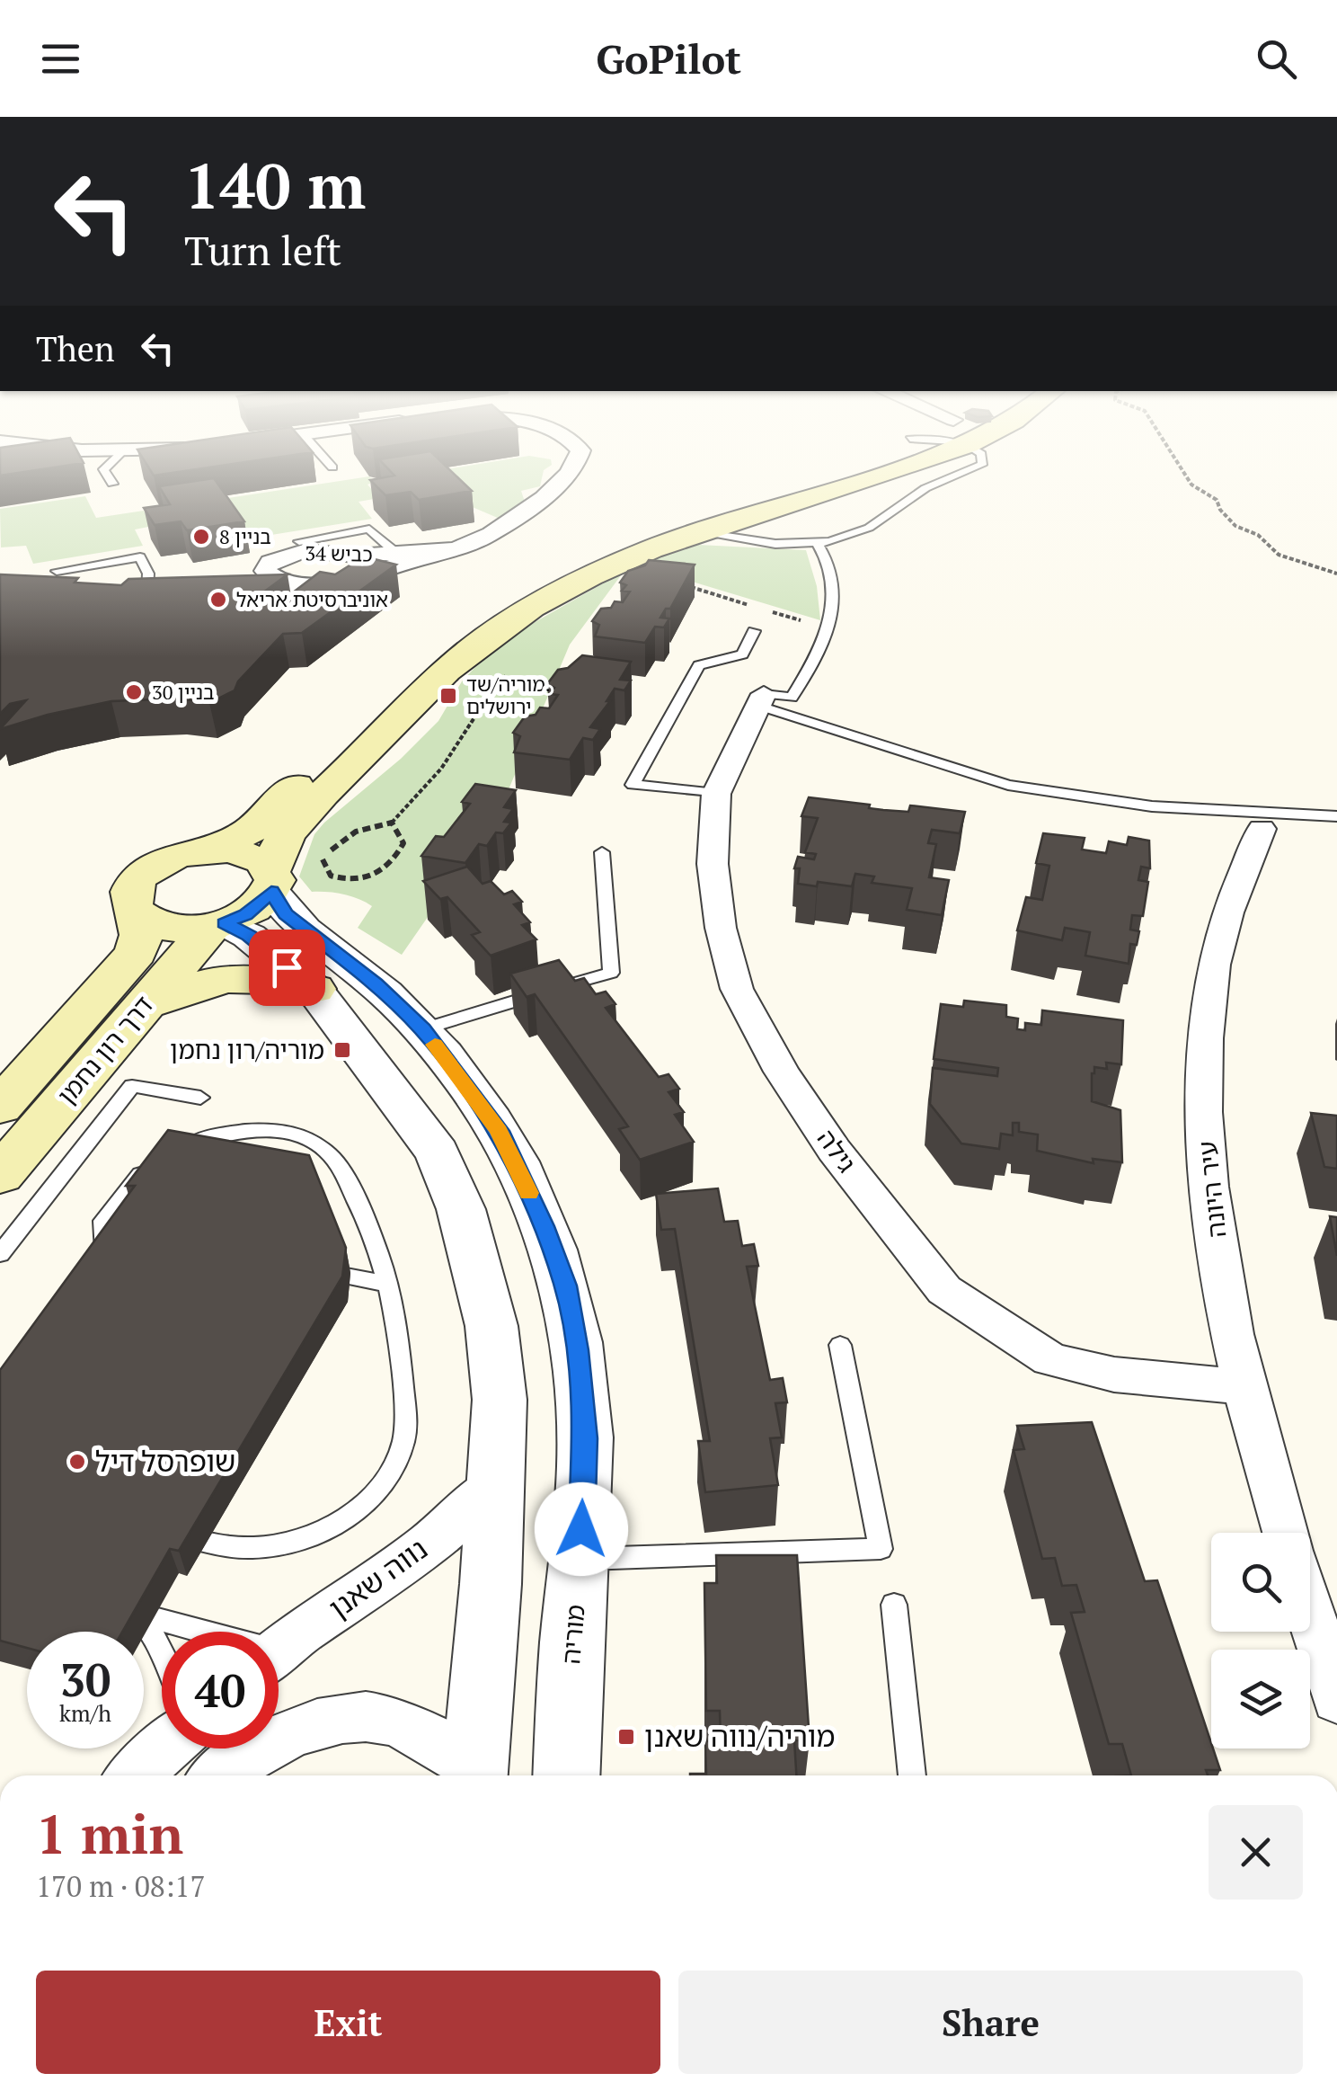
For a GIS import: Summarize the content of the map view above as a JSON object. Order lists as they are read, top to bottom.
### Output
{
  "streets": {
    "main road": ["דרך רון נחמן"],
    "street": [
      "כביש 34",
      "גילה",
      "עיר היונה",
      "נווה שאנן",
      "מוריה"
    ]
  },
  "crossings": [
    ["גילה", "עיר היונה"]
  ],
  "places": {
    "other": [
      "בניין 8",
      "אוניברסיטת אריאל",
      "בניין 30",
      "שופרסל דיל"
    ],
    "transit": ["מוריה/שד. ירושלים", "מוריה/רון נחמן", "מוריה/נווה שאנן"]
  },
  "page": {
    "header": "GoPilot",
    "turn": ["140 m", "Turn left"],
    "then": "Then",
    "speed": "30 km/h",
    "limit": "40",
    "heading": ["1 min", "170 m · 08:17"],
    "buttons": ["Exit", "Share"]
  }
}
